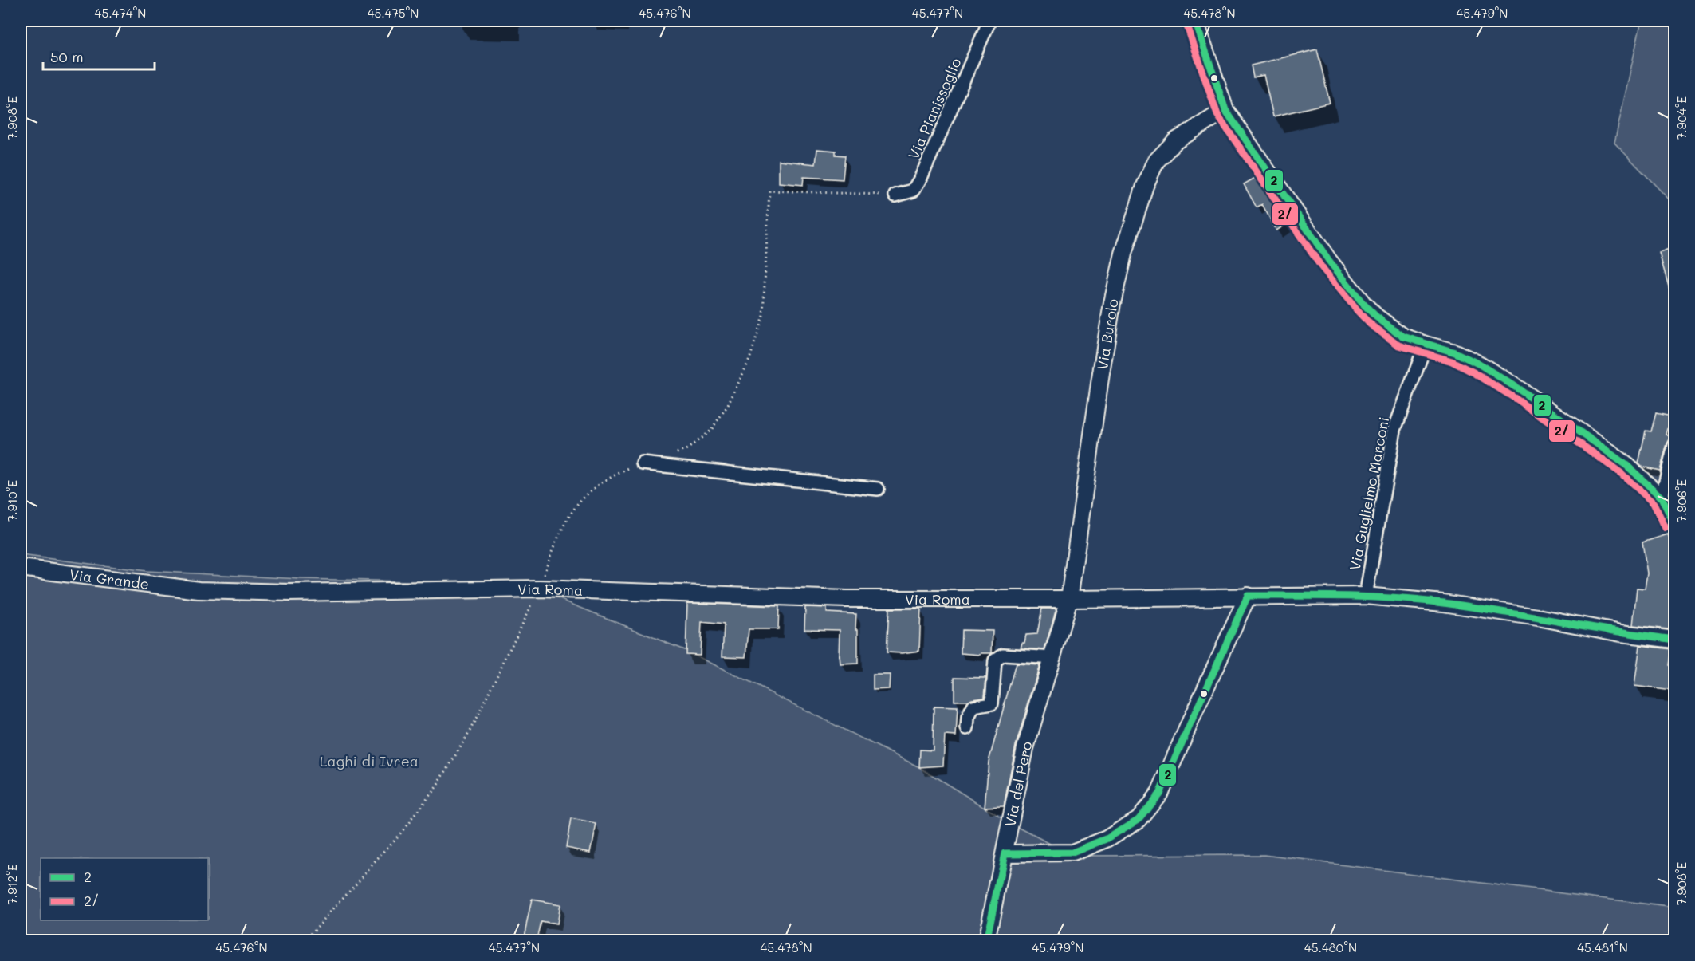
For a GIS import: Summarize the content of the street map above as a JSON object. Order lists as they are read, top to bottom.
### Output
{
  "streets": {
    "street": [
      "Via Pianissoglio",
      "Via Burolo",
      "Via Guglielmo Marconi",
      "Via Grande",
      "Via Roma",
      "Via del Pero"
    ]
  },
  "crossings": [
    ["Via Burolo", "Via Roma"],
    ["Via Burolo", "Via del Pero"],
    ["Via Guglielmo Marconi", "Via Roma"],
    ["Via Grande", "Via Roma"],
    ["Via Roma", "Via del Pero"]
  ],
  "parks": ["Laghi di Ivrea"],
  "lines": ["transit line 2", "transit line 2/"],
  "legend": ["2", "2/"],
  "scale_bar": "50 m",
  "coordinates": [
    "45.474°N",
    "45.475°N",
    "45.476°N",
    "45.477°N",
    "45.478°N",
    "45.479°N",
    "7.904°E",
    "7.908°E",
    "7.906°E",
    "7.910°E",
    "7.912°E",
    "45.480°N",
    "45.481°N"
  ]
}
